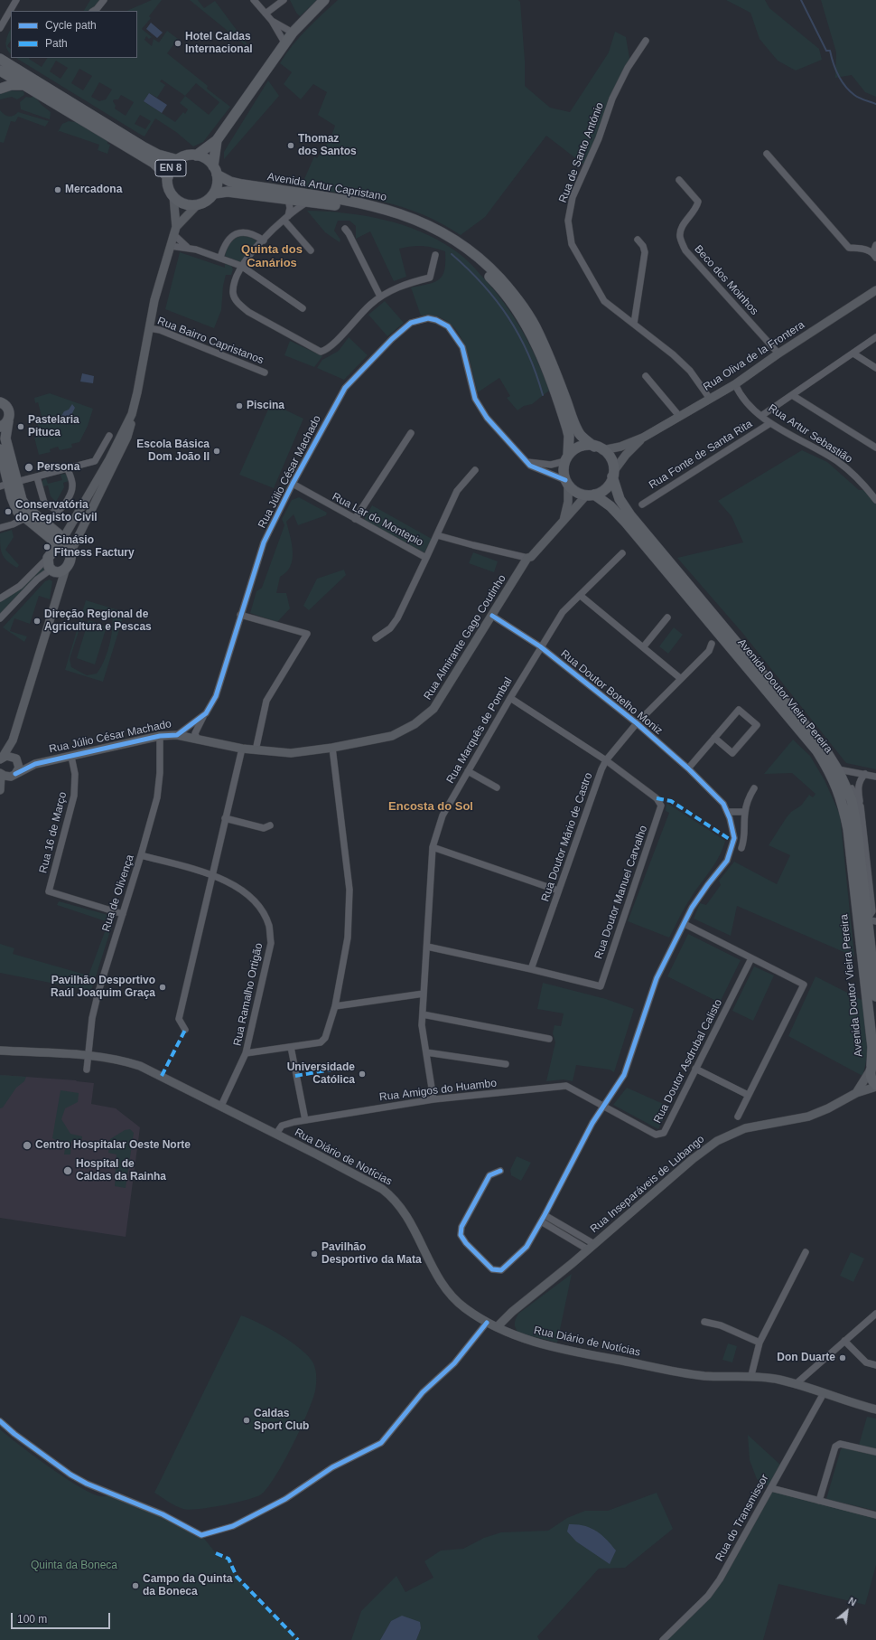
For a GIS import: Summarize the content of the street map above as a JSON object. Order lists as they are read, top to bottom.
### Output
{
  "streets": {
    "main road": [
      "EN 8",
      "Avenida Artur Capristano",
      "Rua Oliva de la Frontera",
      "Rua Júlio César Machado",
      "Rua Almirante Gago Coutinho",
      "Avenida Doutor Vieira Pereira",
      "Rua Diário de Notícias",
      "Rua Inseparáveis de Lubango"
    ],
    "street": [
      "Rua de Santo António",
      "Beco dos Moinhos",
      "Rua Bairro Capristanos",
      "Rua Artur Sebastião",
      "Rua Fonte de Santa Rita",
      "Rua Lar do Montepio",
      "Rua Doutor Botelho Moniz",
      "Rua Marquês de Pombal",
      "Rua 16 de Março",
      "Rua Doutor Mário de Castro",
      "Rua Doutor Manuel Carvalho",
      "Rua de Olivença",
      "Rua Ramalho Ortigão",
      "Rua Doutor Asdrubal Calisto",
      "Rua Amigos do Huambo",
      "Rua do Transmissor"
    ]
  },
  "crossings": [
    ["Rua de Santo António", "Rua Oliva de la Frontera"],
    ["EN 8", "Avenida Artur Capristano"],
    ["EN 8", "Rua Bairro Capristanos"],
    ["Avenida Artur Capristano", "Rua Oliva de la Frontera"],
    ["Avenida Artur Capristano", "Rua Júlio César Machado"],
    ["Avenida Artur Capristano", "Rua Almirante Gago Coutinho"],
    ["Avenida Artur Capristano", "Avenida Doutor Vieira Pereira"],
    ["Beco dos Moinhos", "Rua Oliva de la Frontera"],
    ["Rua Oliva de la Frontera", "Rua Artur Sebastião"],
    ["Rua Oliva de la Frontera", "Rua Júlio César Machado"],
    ["Rua Oliva de la Frontera", "Rua Almirante Gago Coutinho"],
    ["Rua Oliva de la Frontera", "Avenida Doutor Vieira Pereira"],
    ["Rua Artur Sebastião", "Rua Fonte de Santa Rita"],
    ["Rua Júlio César Machado", "Rua Lar do Montepio"],
    ["Rua Júlio César Machado", "Rua Almirante Gago Coutinho"],
    ["Rua Júlio César Machado", "Avenida Doutor Vieira Pereira"],
    ["Rua Júlio César Machado", "Rua 16 de Março"],
    ["Rua Júlio César Machado", "Rua de Olivença"],
    ["Rua Almirante Gago Coutinho", "Rua Doutor Botelho Moniz"],
    ["Rua Almirante Gago Coutinho", "Avenida Doutor Vieira Pereira"],
    ["Rua Doutor Botelho Moniz", "Rua Marquês de Pombal"],
    ["Rua Doutor Botelho Moniz", "Rua Doutor Mário de Castro"],
    ["Rua Doutor Botelho Moniz", "Rua Doutor Asdrubal Calisto"],
    ["Rua Doutor Botelho Moniz", "Rua Amigos do Huambo"],
    ["Avenida Doutor Vieira Pereira", "Rua Inseparáveis de Lubango"],
    ["Rua Marquês de Pombal", "Rua Amigos do Huambo"],
    ["Rua 16 de Março", "Rua de Olivença"],
    ["Rua Doutor Mário de Castro", "Rua Doutor Manuel Carvalho"],
    ["Rua de Olivença", "Rua Ramalho Ortigão"],
    ["Rua de Olivença", "Rua Diário de Notícias"],
    ["Rua Ramalho Ortigão", "Rua Diário de Notícias"],
    ["Rua Doutor Asdrubal Calisto", "Rua Amigos do Huambo"],
    ["Rua Amigos do Huambo", "Rua Diário de Notícias"],
    ["Rua Diário de Notícias", "Rua Inseparáveis de Lubango"],
    ["Rua Diário de Notícias", "Rua do Transmissor"]
  ],
  "districts": ["Quinta dos Canários", "Encosta do Sol"],
  "parks": ["Quinta da Boneca"],
  "places": [
    "Hotel Caldas Internacional",
    "Thomaz dos Santos",
    "Mercadona",
    "Piscina",
    "Pastelaria Pituca",
    "Escola Básica Dom João II",
    "Persona",
    "Conservatória do Registo Civil",
    "Ginásio Fitness Factury",
    "Direção Regional de Agricultura e Pescas",
    "Pavilhão Desportivo Raúl Joaquim Graça",
    "Universidade Católica",
    "Centro Hospitalar Oeste Norte",
    "Hospital de Caldas da Rainha",
    "Pavilhão Desportivo da Mata",
    "Don Duarte",
    "Caldas Sport Club",
    "Campo da Quinta da Boneca"
  ],
  "legend": ["Cycle path", "Path"],
  "scale_bar": "100 m",
  "north": "top right"
}
